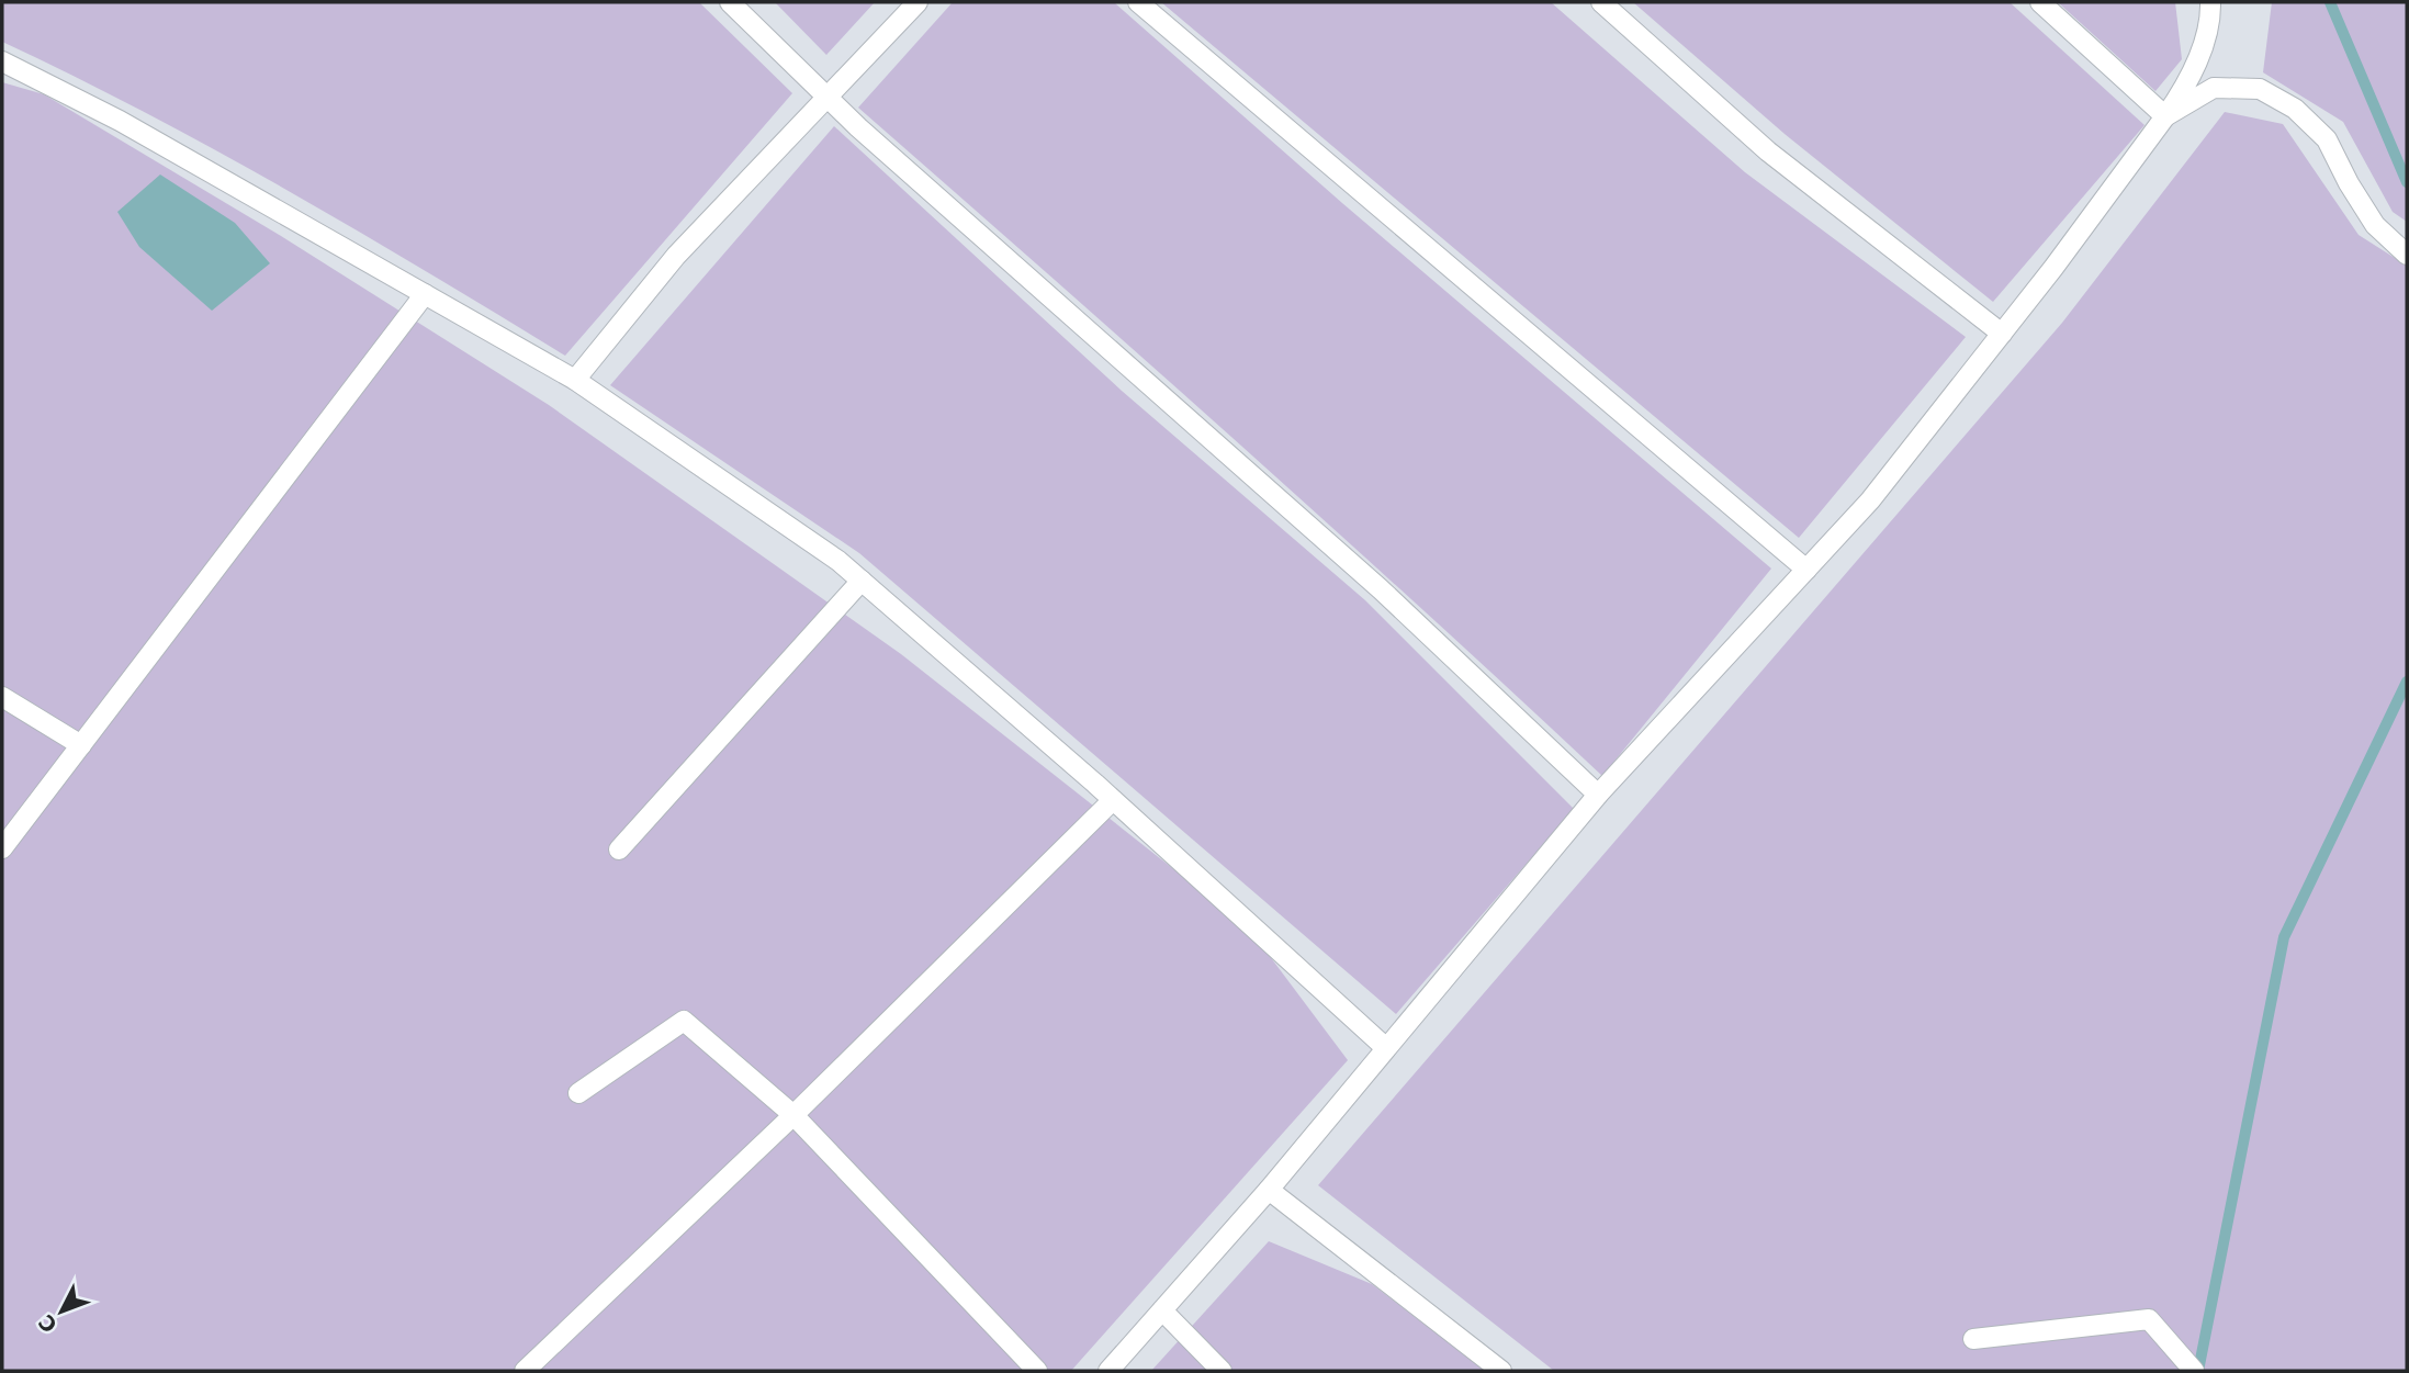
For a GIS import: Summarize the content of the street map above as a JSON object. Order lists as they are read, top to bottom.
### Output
{
  "north": "bottom left"
}
